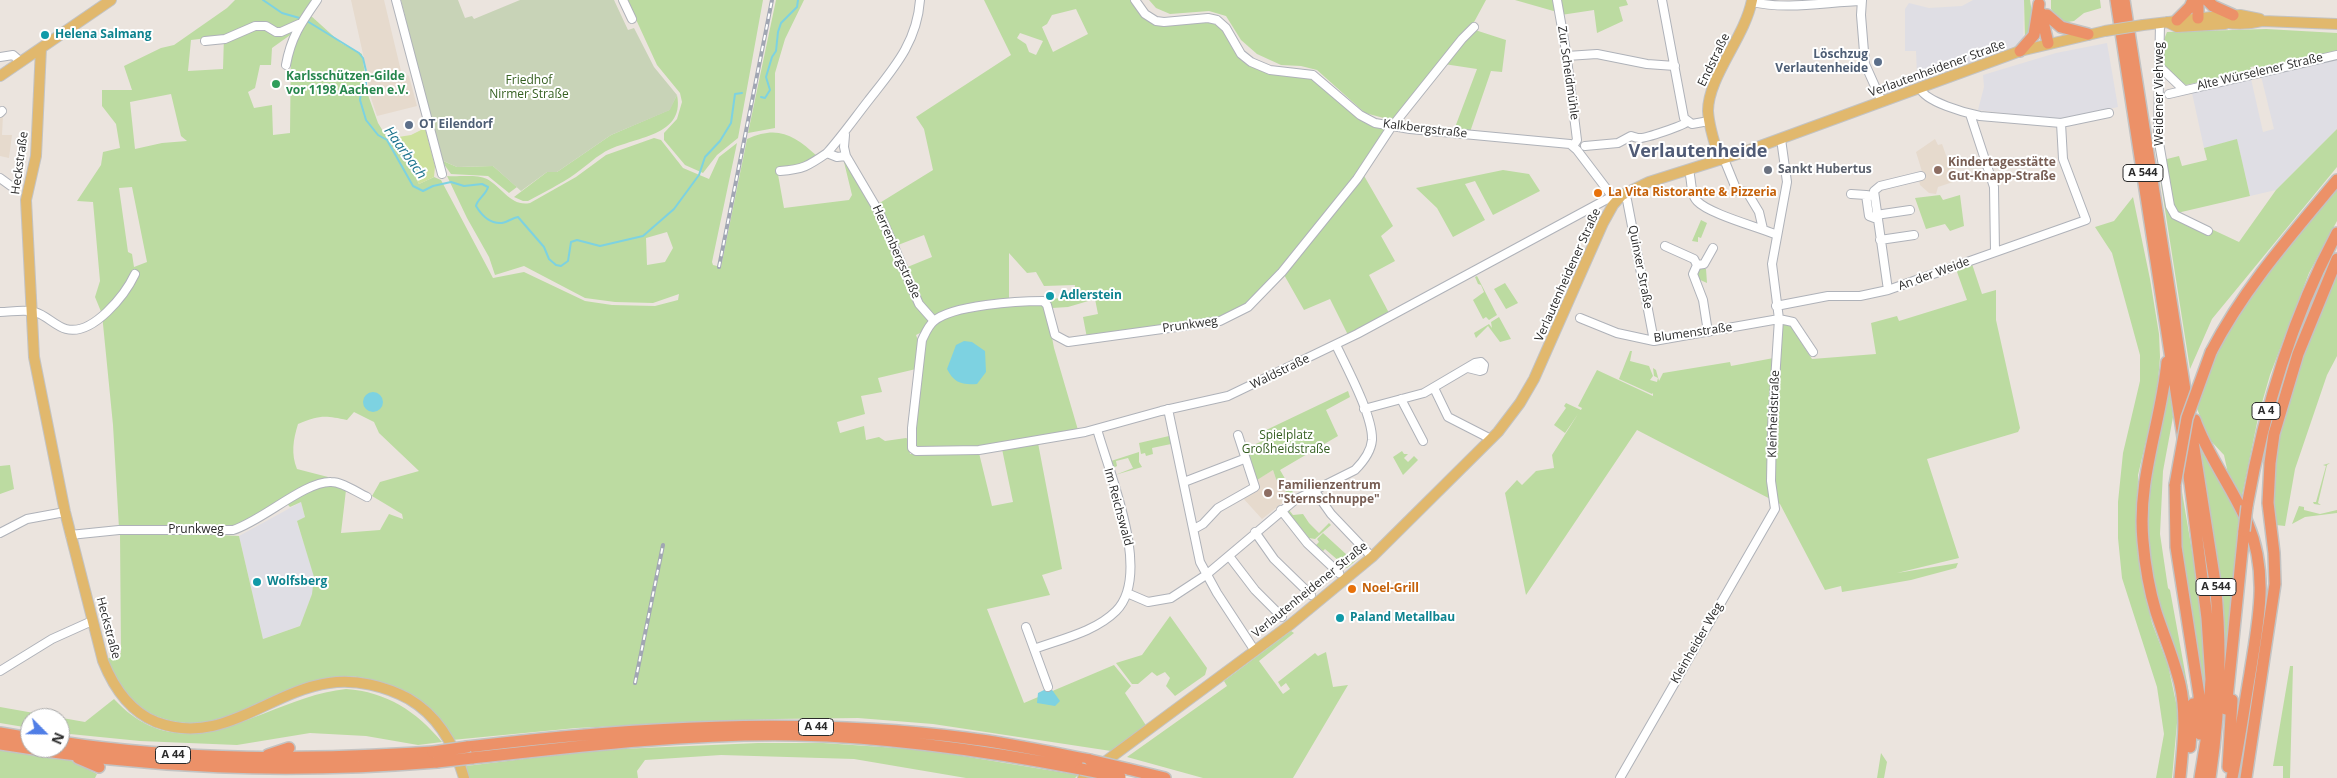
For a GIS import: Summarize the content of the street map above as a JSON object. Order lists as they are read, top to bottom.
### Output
{
  "streets": {
    "highway": ["A 544", "A 4", "A 44"],
    "main road": ["Endstraße", "Verlautenheidener Straße", "Heckstraße"],
    "street": [
      "Alte Würselener Straße",
      "Zur Scheidmühle",
      "Weidener Viehweg",
      "Kalkbergstraße",
      "Herrenbergstraße",
      "Quinxer Straße",
      "An der Weide",
      "Prunkweg",
      "Blumenstraße",
      "Waldstraße",
      "Kleinheidstraße",
      "Im Reichswald",
      "Kleinheider Weg"
    ]
  },
  "crossings": [
    ["Endstraße", "Verlautenheidener Straße"],
    ["Verlautenheidener Straße", "Weidener Viehweg"],
    ["Verlautenheidener Straße", "Quinxer Straße"],
    ["Verlautenheidener Straße", "Waldstraße"],
    ["Verlautenheidener Straße", "Kleinheidstraße"],
    ["Verlautenheidener Straße", "A 44"],
    ["Alte Würselener Straße", "Weidener Viehweg"],
    ["Zur Scheidmühle", "Kalkbergstraße"],
    ["Kalkbergstraße", "Prunkweg"],
    ["Heckstraße", "Prunkweg"],
    ["Herrenbergstraße", "Prunkweg"],
    ["Herrenbergstraße", "Waldstraße"],
    ["Quinxer Straße", "Blumenstraße"],
    ["Quinxer Straße", "Waldstraße"],
    ["An der Weide", "Kleinheidstraße"],
    ["Prunkweg", "Waldstraße"],
    ["Blumenstraße", "Kleinheidstraße"],
    ["Waldstraße", "Im Reichswald"],
    ["Kleinheidstraße", "Kleinheider Weg"]
  ],
  "districts": ["Verlautenheide"],
  "water": ["Haarbach"],
  "parks": ["Friedhof Nirmer Straße", "Spielplatz Großheidstraße"],
  "places": [
    "Helena Salmang",
    "Löschzug Verlautenheide",
    "Karlsschützen-Gilde vor 1198 Aachen e.V.",
    "OT Eilendorf",
    "Sankt Hubertus",
    "Kindertagesstätte Gut-Knapp-Straße",
    "La Vita Ristorante & Pizzeria",
    "Adlerstein",
    "Familienzentrum \"Sternschnuppe\"",
    "Wolfsberg",
    "Noel-Grill",
    "Paland Metallbau"
  ],
  "north": "bottom right"
}
